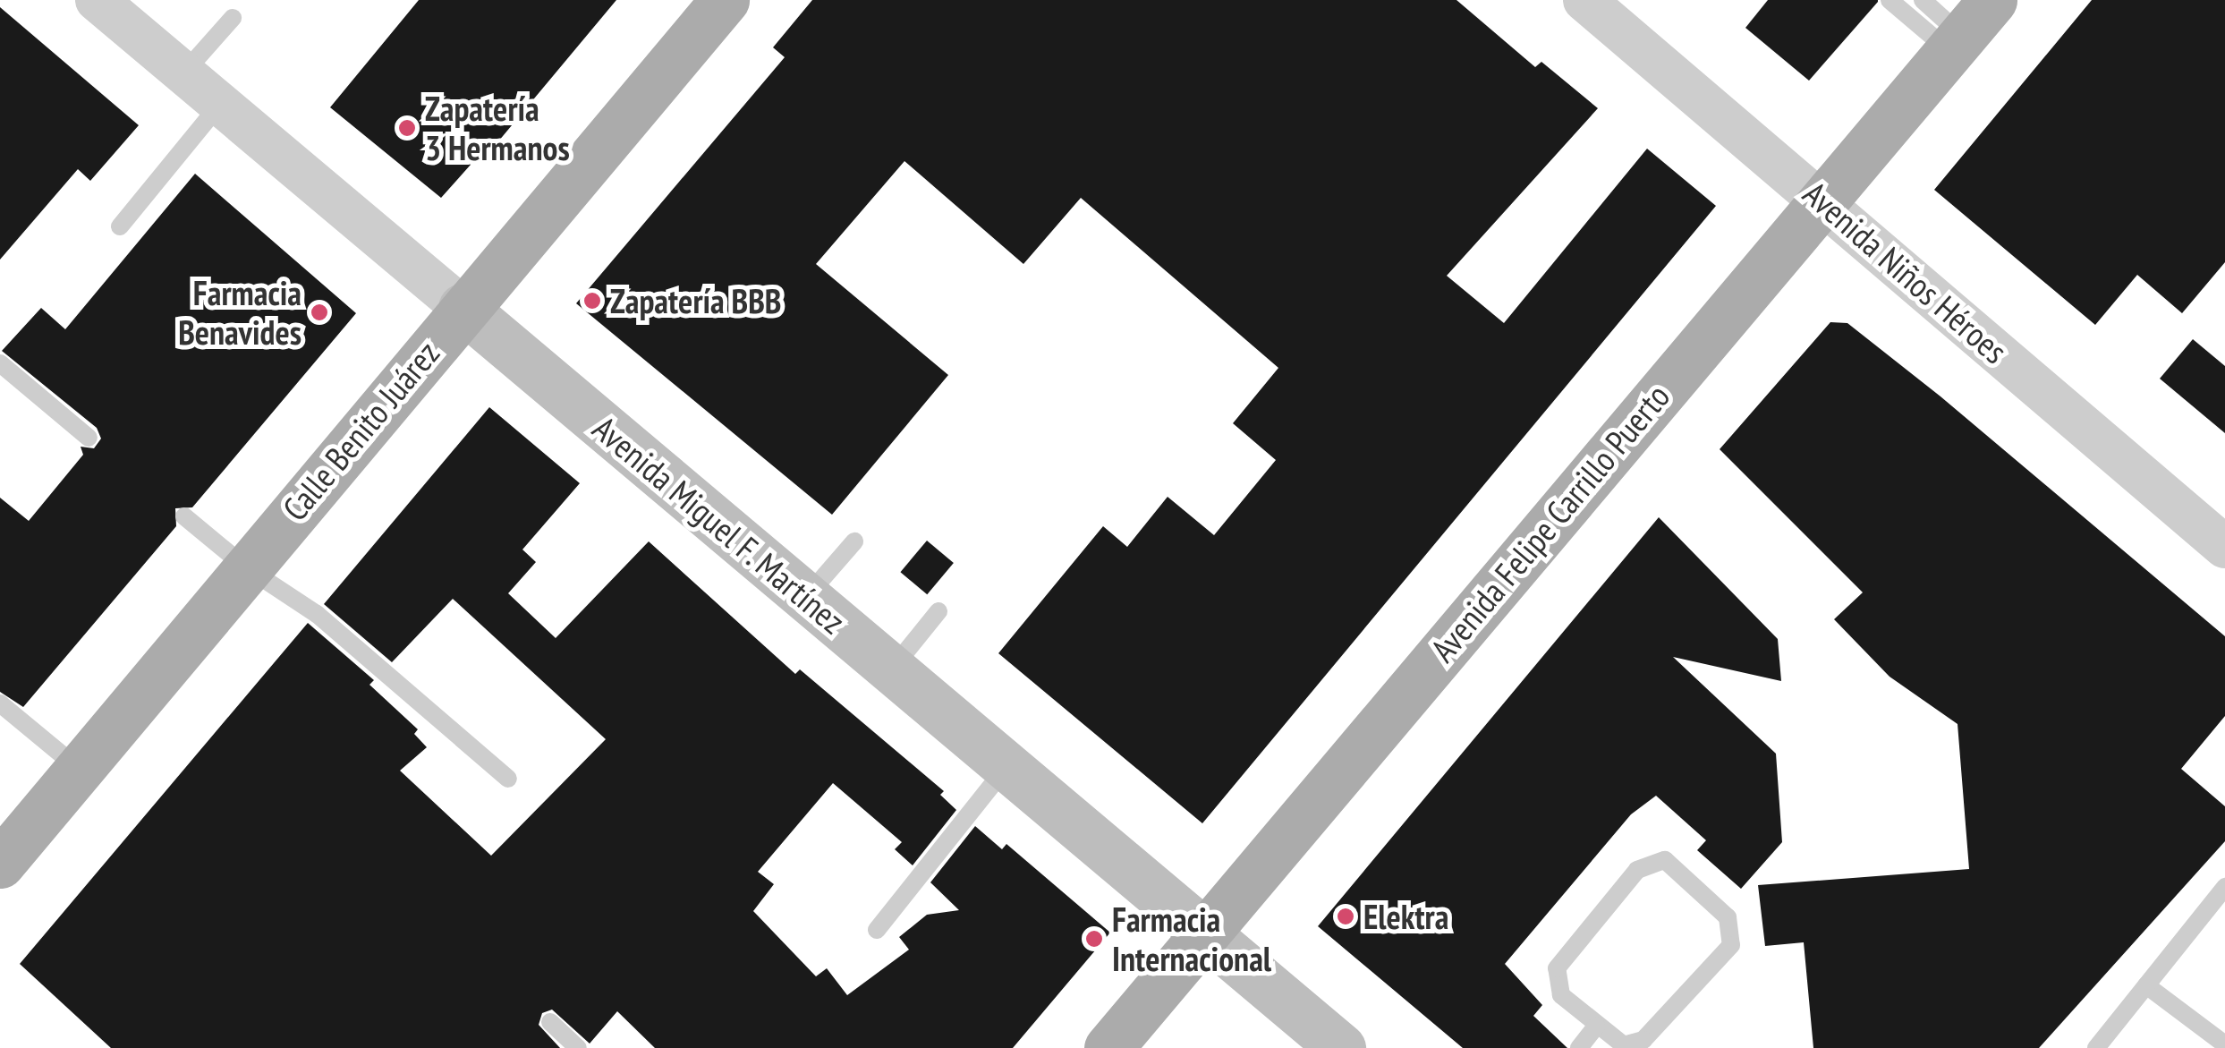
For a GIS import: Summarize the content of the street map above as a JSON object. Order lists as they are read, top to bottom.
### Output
{
  "streets": {
    "main road": ["Calle Benito Juárez", "Avenida Felipe Carrillo Puerto", "Avenida Miguel F. Martínez"],
    "street": ["Avenida Niños Héroes"]
  },
  "crossings": [
    ["Avenida Niños Héroes", "Avenida Felipe Carrillo Puerto"],
    ["Calle Benito Juárez", "Avenida Miguel F. Martínez"],
    ["Avenida Felipe Carrillo Puerto", "Avenida Miguel F. Martínez"]
  ],
  "places": [
    "Zapatería 3 Hermanos",
    "Zapatería BBB",
    "Farmacia Benavides",
    "Elektra",
    "Farmacia Internacional"
  ]
}
